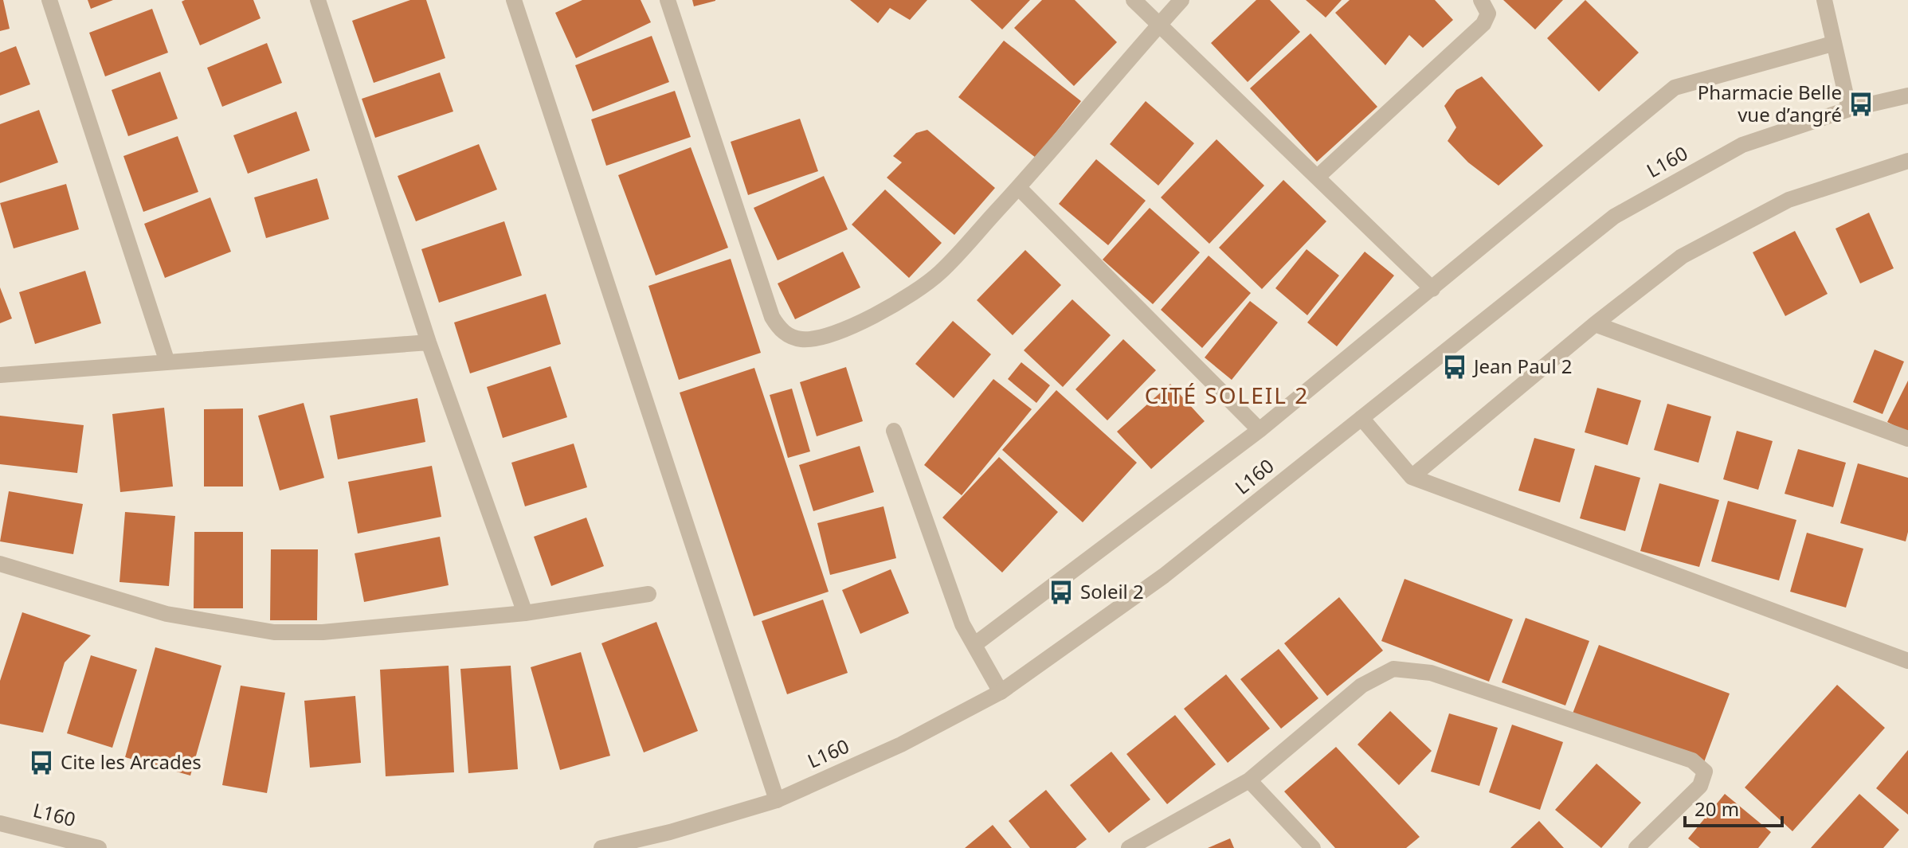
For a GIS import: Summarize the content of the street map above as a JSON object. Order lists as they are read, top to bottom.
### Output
{
  "streets": {
    "street": ["L160"]
  },
  "districts": ["CITÉ SOLEIL 2"],
  "places": {
    "bus stop": [
      "Pharmacie Belle vue d’angré",
      "Jean Paul 2",
      "Soleil 2",
      "Cite les Arcades"
    ]
  },
  "scale_bar": "20 m"
}
